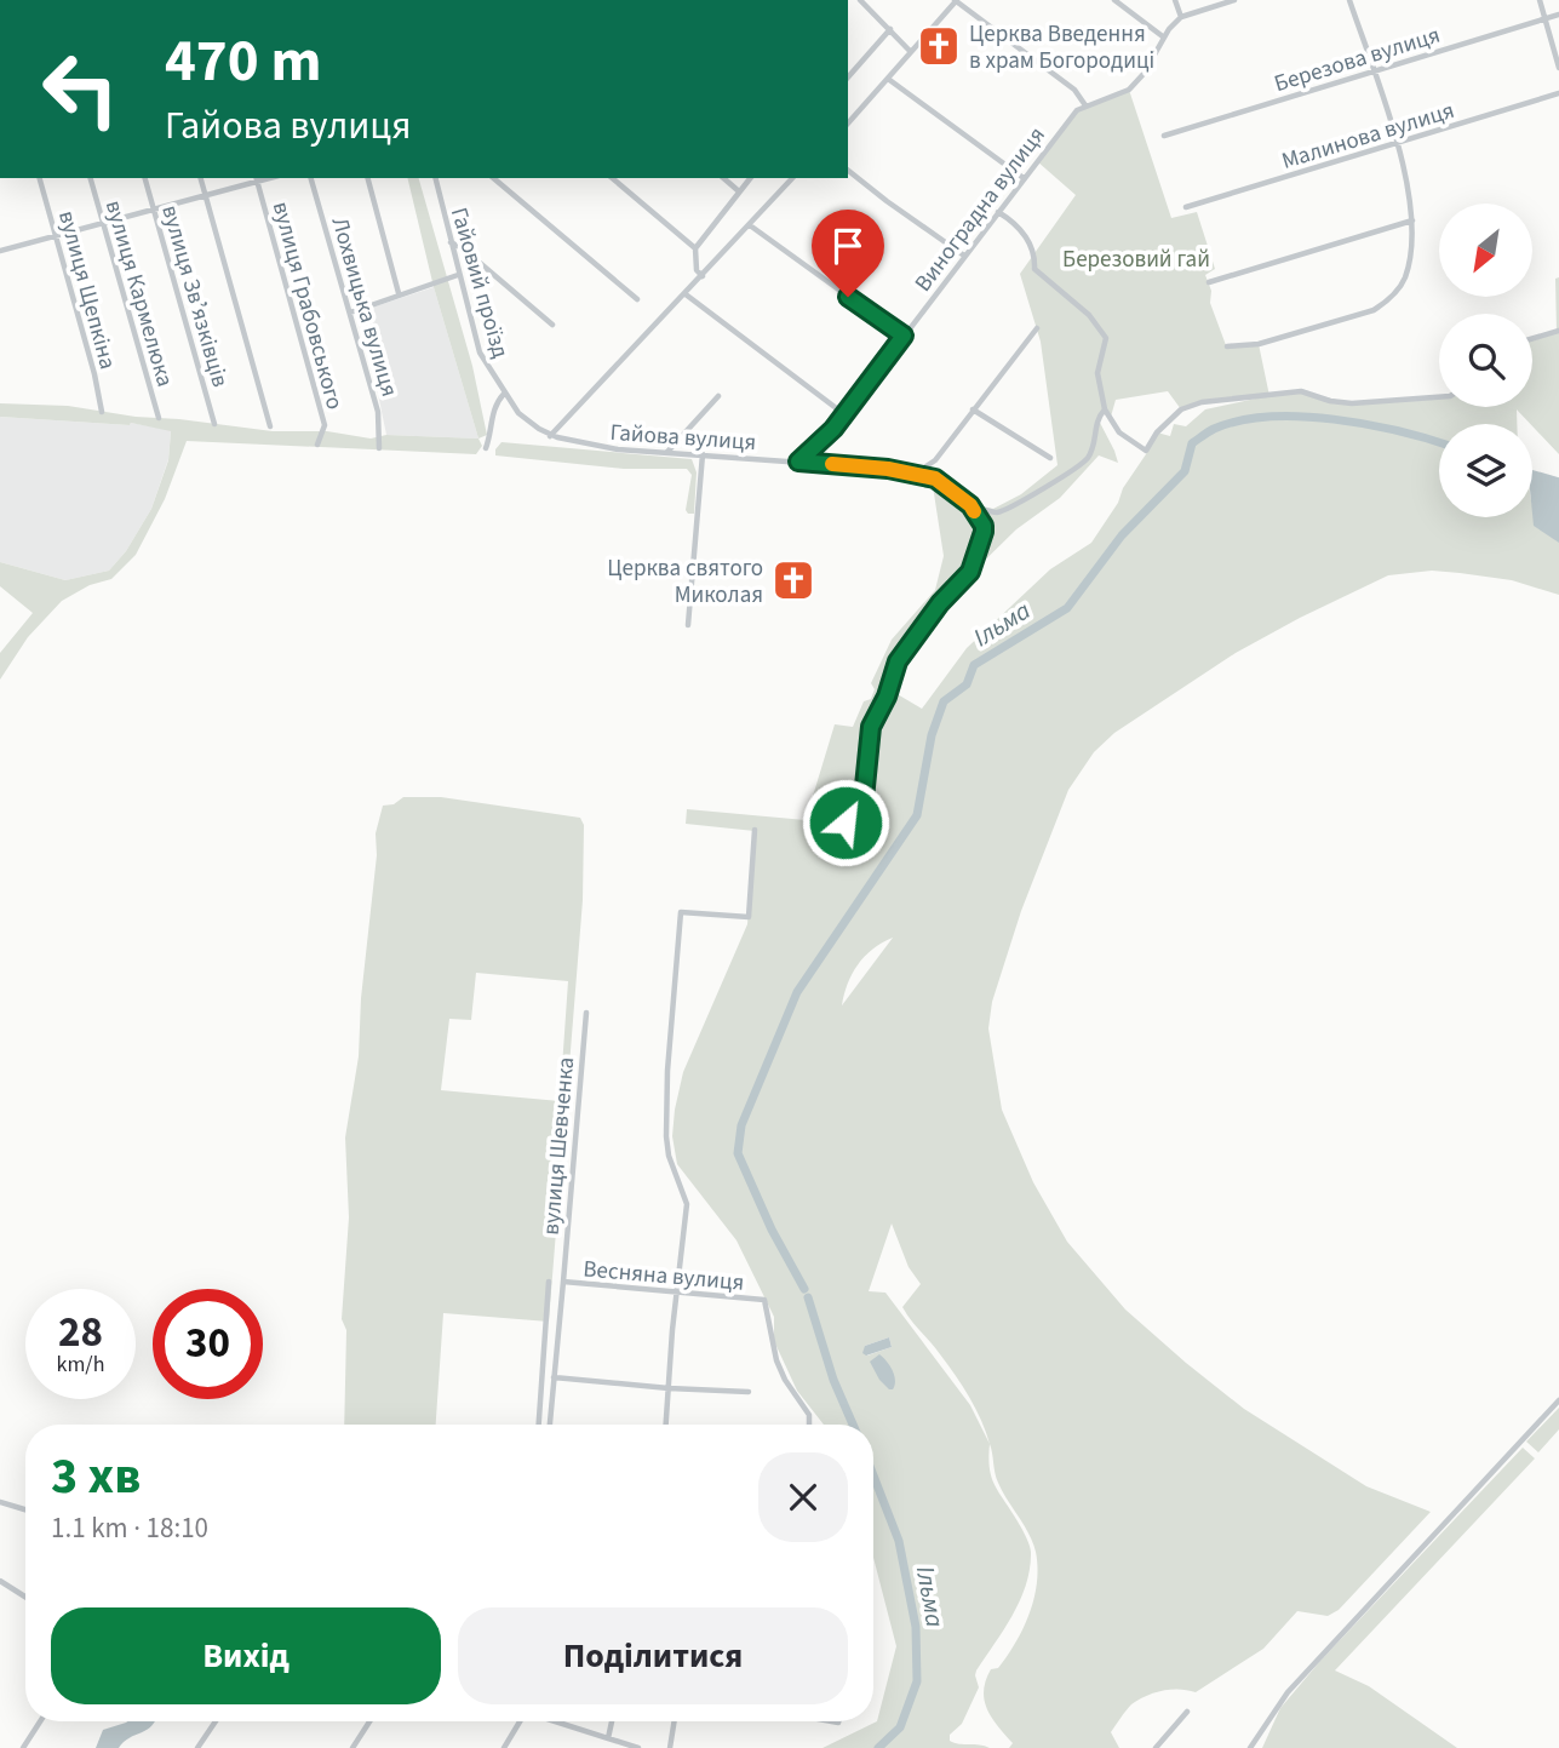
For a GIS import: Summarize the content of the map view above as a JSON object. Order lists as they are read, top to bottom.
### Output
{
  "streets": {
    "street": [
      "Березова вулиця",
      "Малинова вулиця",
      "Виноградна вулиця",
      "Гайовий проїзд",
      "вулиця Щепкіна",
      "вулиця Кармелюка",
      "вулиця Звʼязківців",
      "вулиця Грабовського",
      "Лохвицька вулиця",
      "Гайова вулиця",
      "вулиця Шевченка",
      "Весняна вулиця"
    ]
  },
  "crossings": [
    ["Виноградна вулиця", "Гайова вулиця"],
    ["Гайовий проїзд", "Гайова вулиця"],
    ["вулиця Шевченка", "Весняна вулиця"]
  ],
  "water": ["Ільма"],
  "parks": ["Березовий гай"],
  "places": {
    "church": ["Церква Введення в храм Богородиці", "Церква святого Миколая"]
  },
  "north": "bottom left",
  "page": {
    "turn": ["470 m", "Гайова вулиця"],
    "speed": "28 km/h",
    "limit": "30",
    "heading": ["3 хв", "1.1 km · 18:10"],
    "buttons": ["Вихід", "Поділитися"]
  }
}
